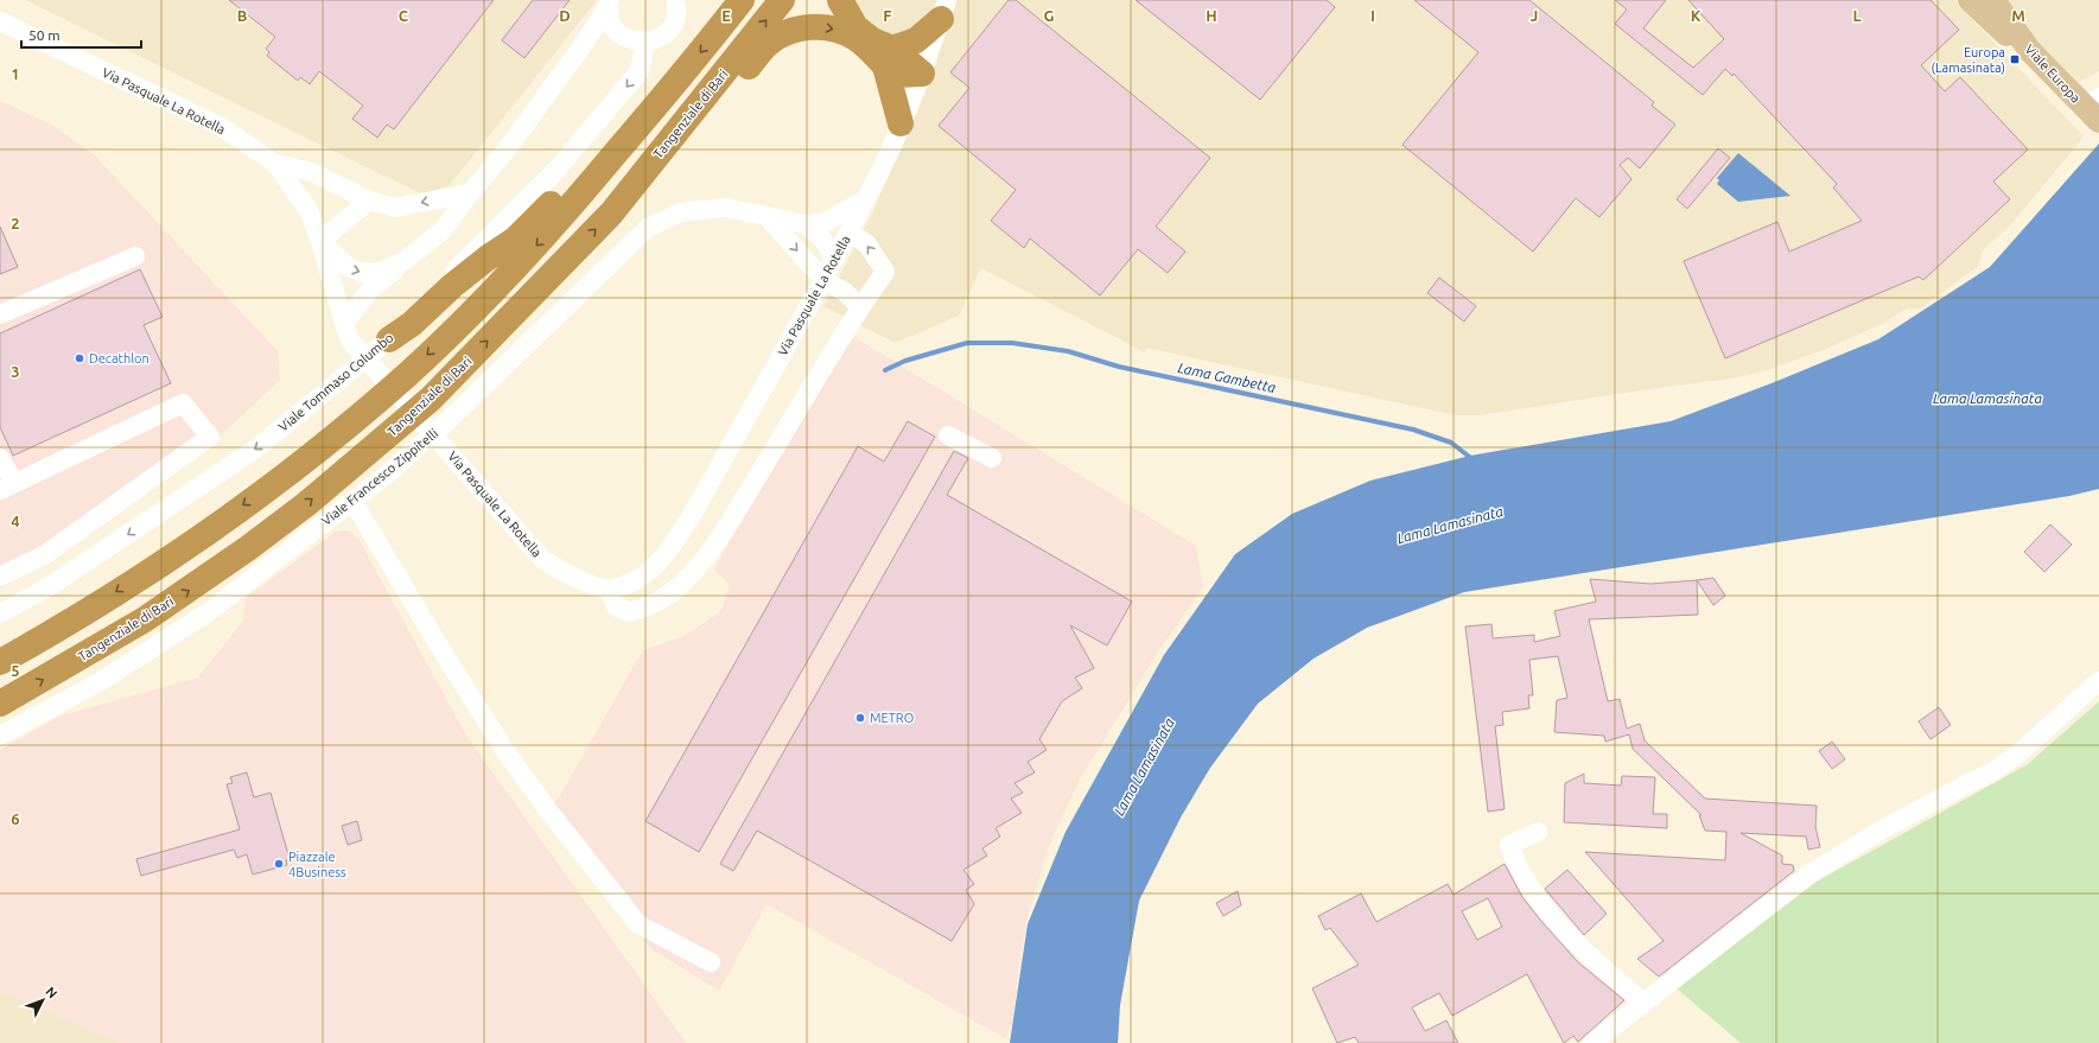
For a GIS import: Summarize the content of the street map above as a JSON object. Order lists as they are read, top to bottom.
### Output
{
  "streets": {
    "highway": ["Tangenziale di Bari"],
    "main road": ["Viale Europa"],
    "street": ["Via Pasquale La Rotella", "Viale Tommaso Columbo", "Viale Francesco Zippitelli"]
  },
  "water": ["Lama Gambetta", "Lama Lamasinata"],
  "places": {
    "transit": ["Europa (Lamasinata)"],
    "other": ["Decathlon", "METRO", "Piazzale 4Business"]
  },
  "scale_bar": "50 m",
  "north": "top right",
  "grid": {
    "columns": [
      "B",
      "C",
      "D",
      "E",
      "F",
      "G",
      "H",
      "I",
      "J",
      "K",
      "L",
      "M"
    ],
    "rows": [
      "1",
      "2",
      "3",
      "4",
      "5",
      "6"
    ]
  }
}
